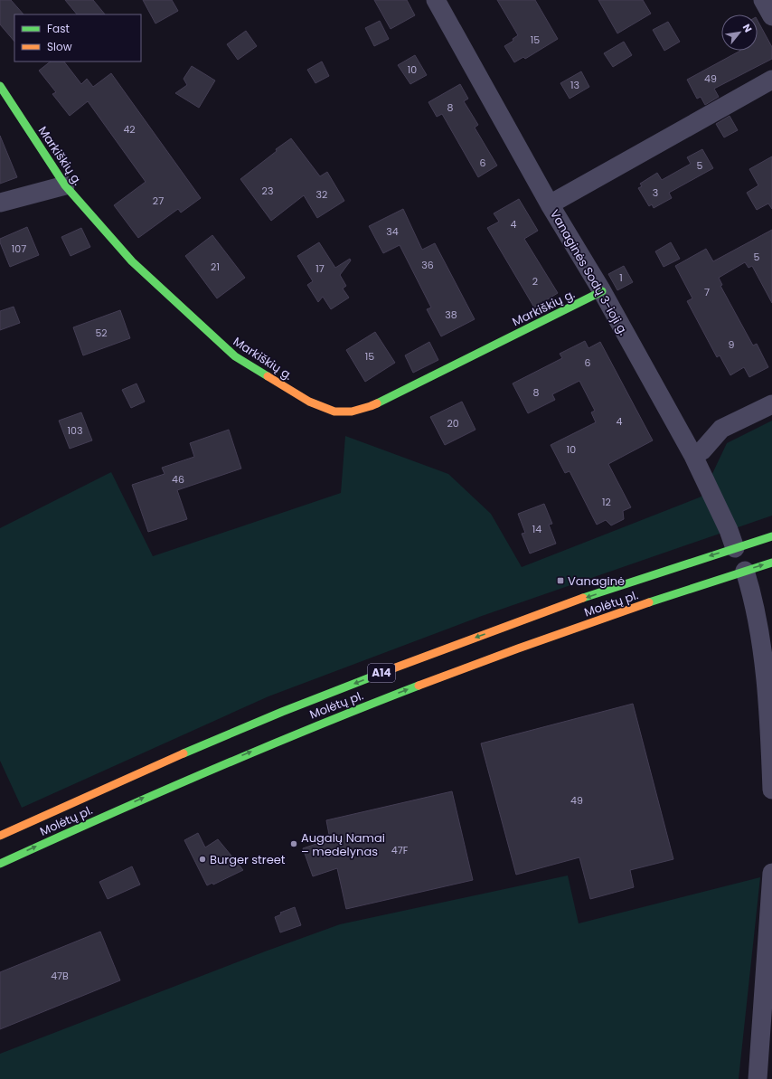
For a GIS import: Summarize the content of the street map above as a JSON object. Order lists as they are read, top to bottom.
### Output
{
  "streets": {
    "main road": ["Markiškių g.", "Molėtų pl.", "A14"],
    "street": ["Vanaginės Sodų 3-ioji g."]
  },
  "crossings": [
    ["Markiškių g.", "Vanaginės Sodų 3-ioji g."],
    ["Vanaginės Sodų 3-ioji g.", "Molėtų pl."]
  ],
  "places": {
    "transit": ["Vanaginė"],
    "other": ["Augalų Namai – medelynas", "Burger street"]
  },
  "house_numbers": [
    "15",
    "10",
    "49",
    "13",
    "8",
    "42",
    "6",
    "5",
    "23",
    "3",
    "32",
    "27",
    "4",
    "34",
    "107",
    "5",
    "36",
    "21",
    "17",
    "1",
    "2",
    "7",
    "38",
    "52",
    "9",
    "15",
    "6",
    "8",
    "4",
    "20",
    "103",
    "10",
    "46",
    "12",
    "14",
    "49",
    "47F",
    "47B"
  ],
  "legend": ["Fast", "Slow"],
  "north": "top right"
}
